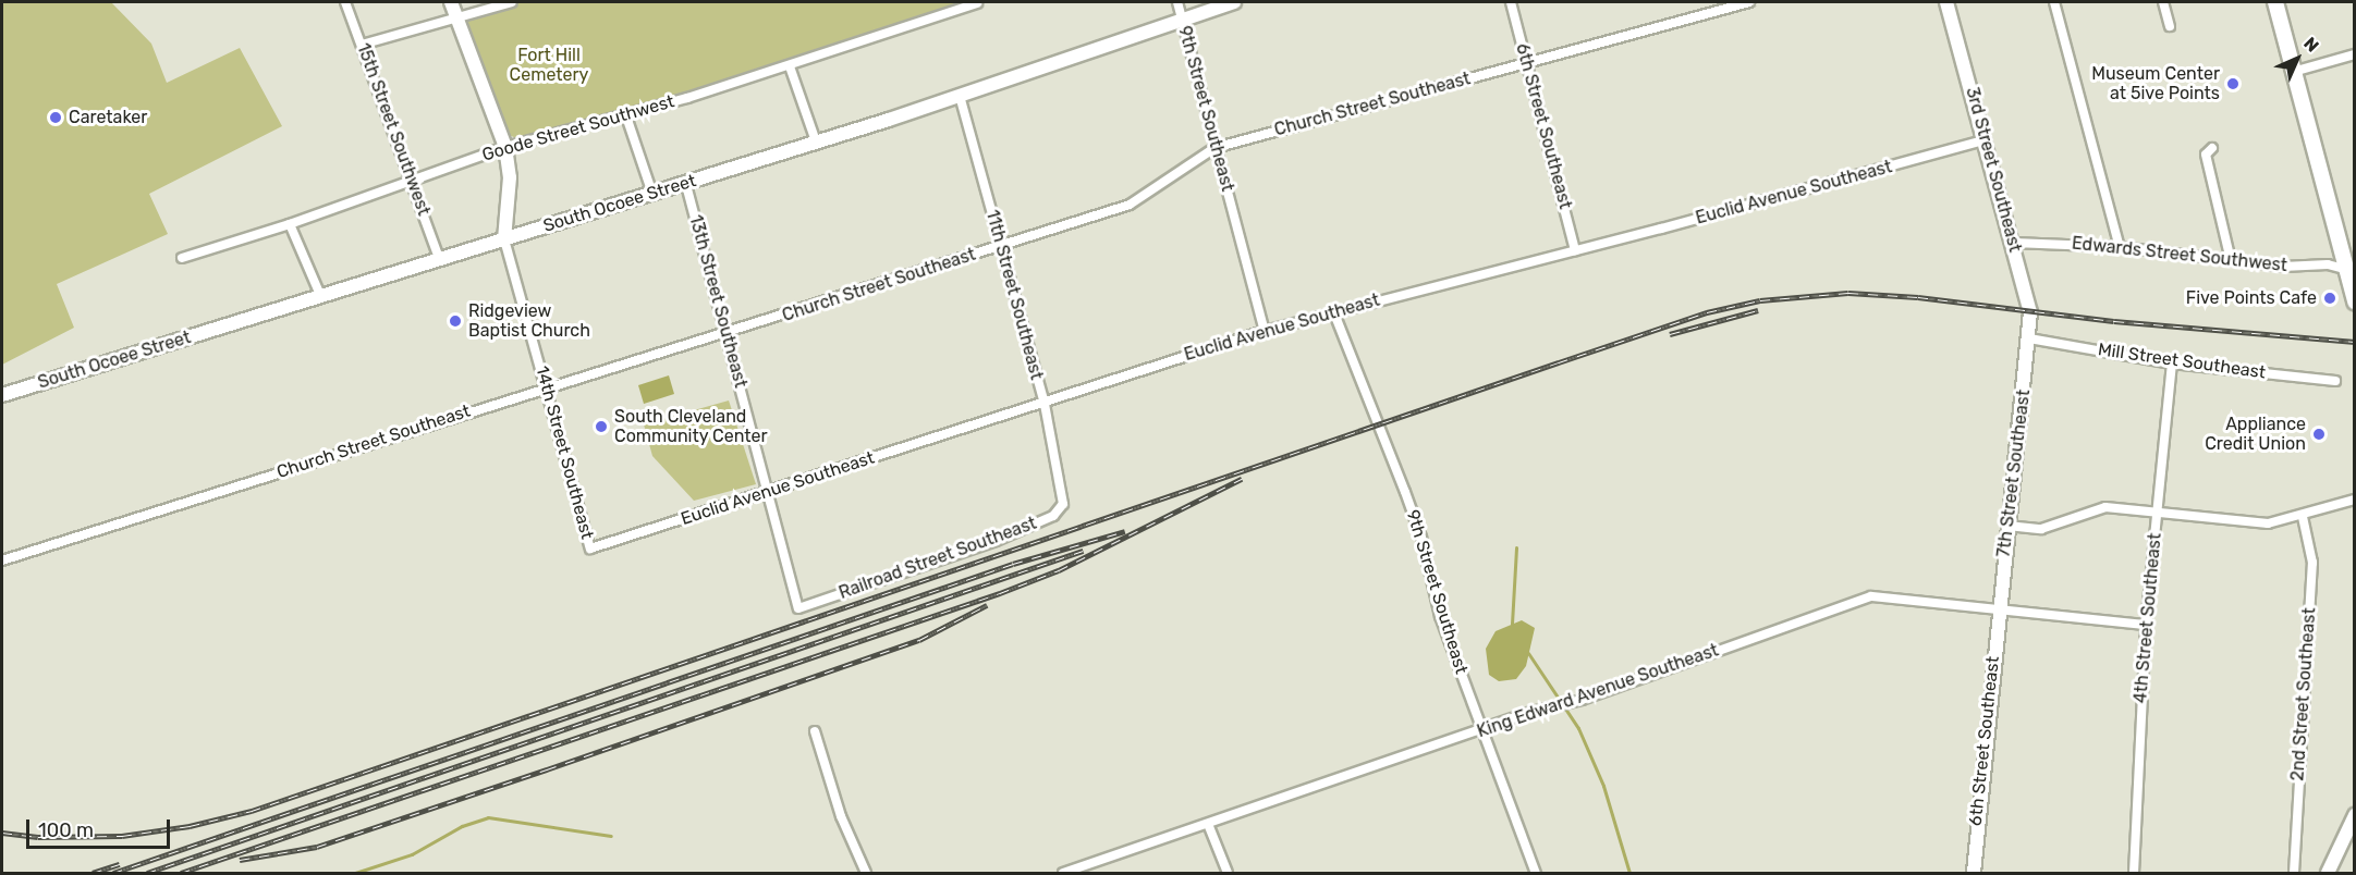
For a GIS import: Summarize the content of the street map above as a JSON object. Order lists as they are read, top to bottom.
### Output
{
  "streets": {
    "street": [
      "Church Street Southeast",
      "9th Street Southeast",
      "6th Street Southeast",
      "Goode Street Southwest",
      "15th Street Southwest",
      "3rd Street Southeast",
      "Euclid Avenue Southeast",
      "South Ocoee Street",
      "Edwards Street Southwest",
      "11th Street Southeast",
      "13th Street Southeast",
      "Mill Street Southeast",
      "14th Street Southeast",
      "7th Street Southeast",
      "Railroad Street Southeast",
      "4th Street Southeast",
      "King Edward Avenue Southeast",
      "2nd Street Southeast"
    ]
  },
  "crossings": [
    ["Church Street Southeast", "9th Street Southeast"],
    ["Church Street Southeast", "6th Street Southeast"],
    ["Church Street Southeast", "11th Street Southeast"],
    ["Church Street Southeast", "13th Street Southeast"],
    ["Church Street Southeast", "14th Street Southeast"],
    ["9th Street Southeast", "Euclid Avenue Southeast"],
    ["9th Street Southeast", "South Ocoee Street"],
    ["9th Street Southeast", "King Edward Avenue Southeast"],
    ["6th Street Southeast", "Euclid Avenue Southeast"],
    ["6th Street Southeast", "7th Street Southeast"],
    ["6th Street Southeast", "King Edward Avenue Southeast"],
    ["Goode Street Southwest", "15th Street Southwest"],
    ["Goode Street Southwest", "14th Street Southeast"],
    ["15th Street Southwest", "South Ocoee Street"],
    ["3rd Street Southeast", "Euclid Avenue Southeast"],
    ["3rd Street Southeast", "Edwards Street Southwest"],
    ["3rd Street Southeast", "Mill Street Southeast"],
    ["3rd Street Southeast", "7th Street Southeast"],
    ["Euclid Avenue Southeast", "11th Street Southeast"],
    ["Euclid Avenue Southeast", "13th Street Southeast"],
    ["Euclid Avenue Southeast", "14th Street Southeast"],
    ["South Ocoee Street", "11th Street Southeast"],
    ["South Ocoee Street", "13th Street Southeast"],
    ["South Ocoee Street", "14th Street Southeast"],
    ["11th Street Southeast", "Railroad Street Southeast"],
    ["13th Street Southeast", "Railroad Street Southeast"],
    ["Mill Street Southeast", "7th Street Southeast"],
    ["Mill Street Southeast", "4th Street Southeast"],
    ["7th Street Southeast", "King Edward Avenue Southeast"],
    ["4th Street Southeast", "King Edward Avenue Southeast"]
  ],
  "parks": ["Fort Hill Cemetery"],
  "places": [
    "Museum Center at 5ive Points",
    "Caretaker",
    "Five Points Cafe",
    "Ridgeview Baptist Church",
    "South Cleveland Community Center",
    "Appliance Credit Union"
  ],
  "scale_bar": "100 m",
  "north": "top right"
}
